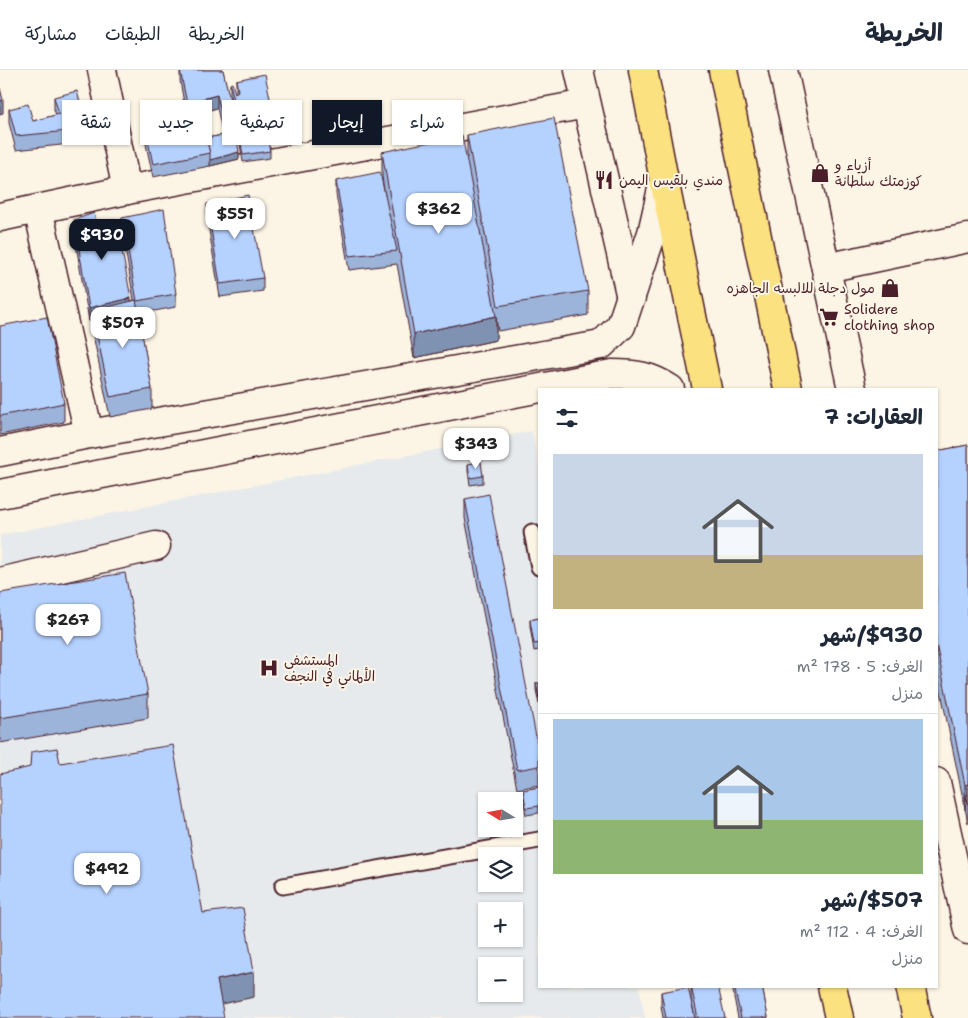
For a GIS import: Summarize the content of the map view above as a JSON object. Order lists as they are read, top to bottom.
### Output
{
  "places": {
    "shop": ["أزياء و كوزمتك سلطانة", "مول دجلة للالبسه الجاهزه"],
    "restaurant": ["مندي بلقيس اليمن"],
    "supermarket": ["Solidere clothing shop"],
    "hospital": ["المستشفى الألماني في النجف"]
  },
  "north": "left",
  "page": {
    "header": "الخريطة",
    "nav": ["الخريطة", "الطبقات", "مشاركة"],
    "chip": [
      "شراء",
      "إيجار",
      "تصفية",
      "جديد",
      "شقة"
    ],
    "price": [
      "$362",
      "$551",
      "$930",
      "$507",
      "$343",
      "$267",
      "$492"
    ],
    "heading": "العقارات: 7",
    "list": [
      {
        "name": "$930/شهر",
        "note": "الغرف: 5 · 178 m² · منزل"
      },
      {
        "name": "$507/شهر",
        "note": "الغرف: 4 · 112 m² · منزل"
      }
    ],
    "map_buttons": ["+", "−"]
  }
}
